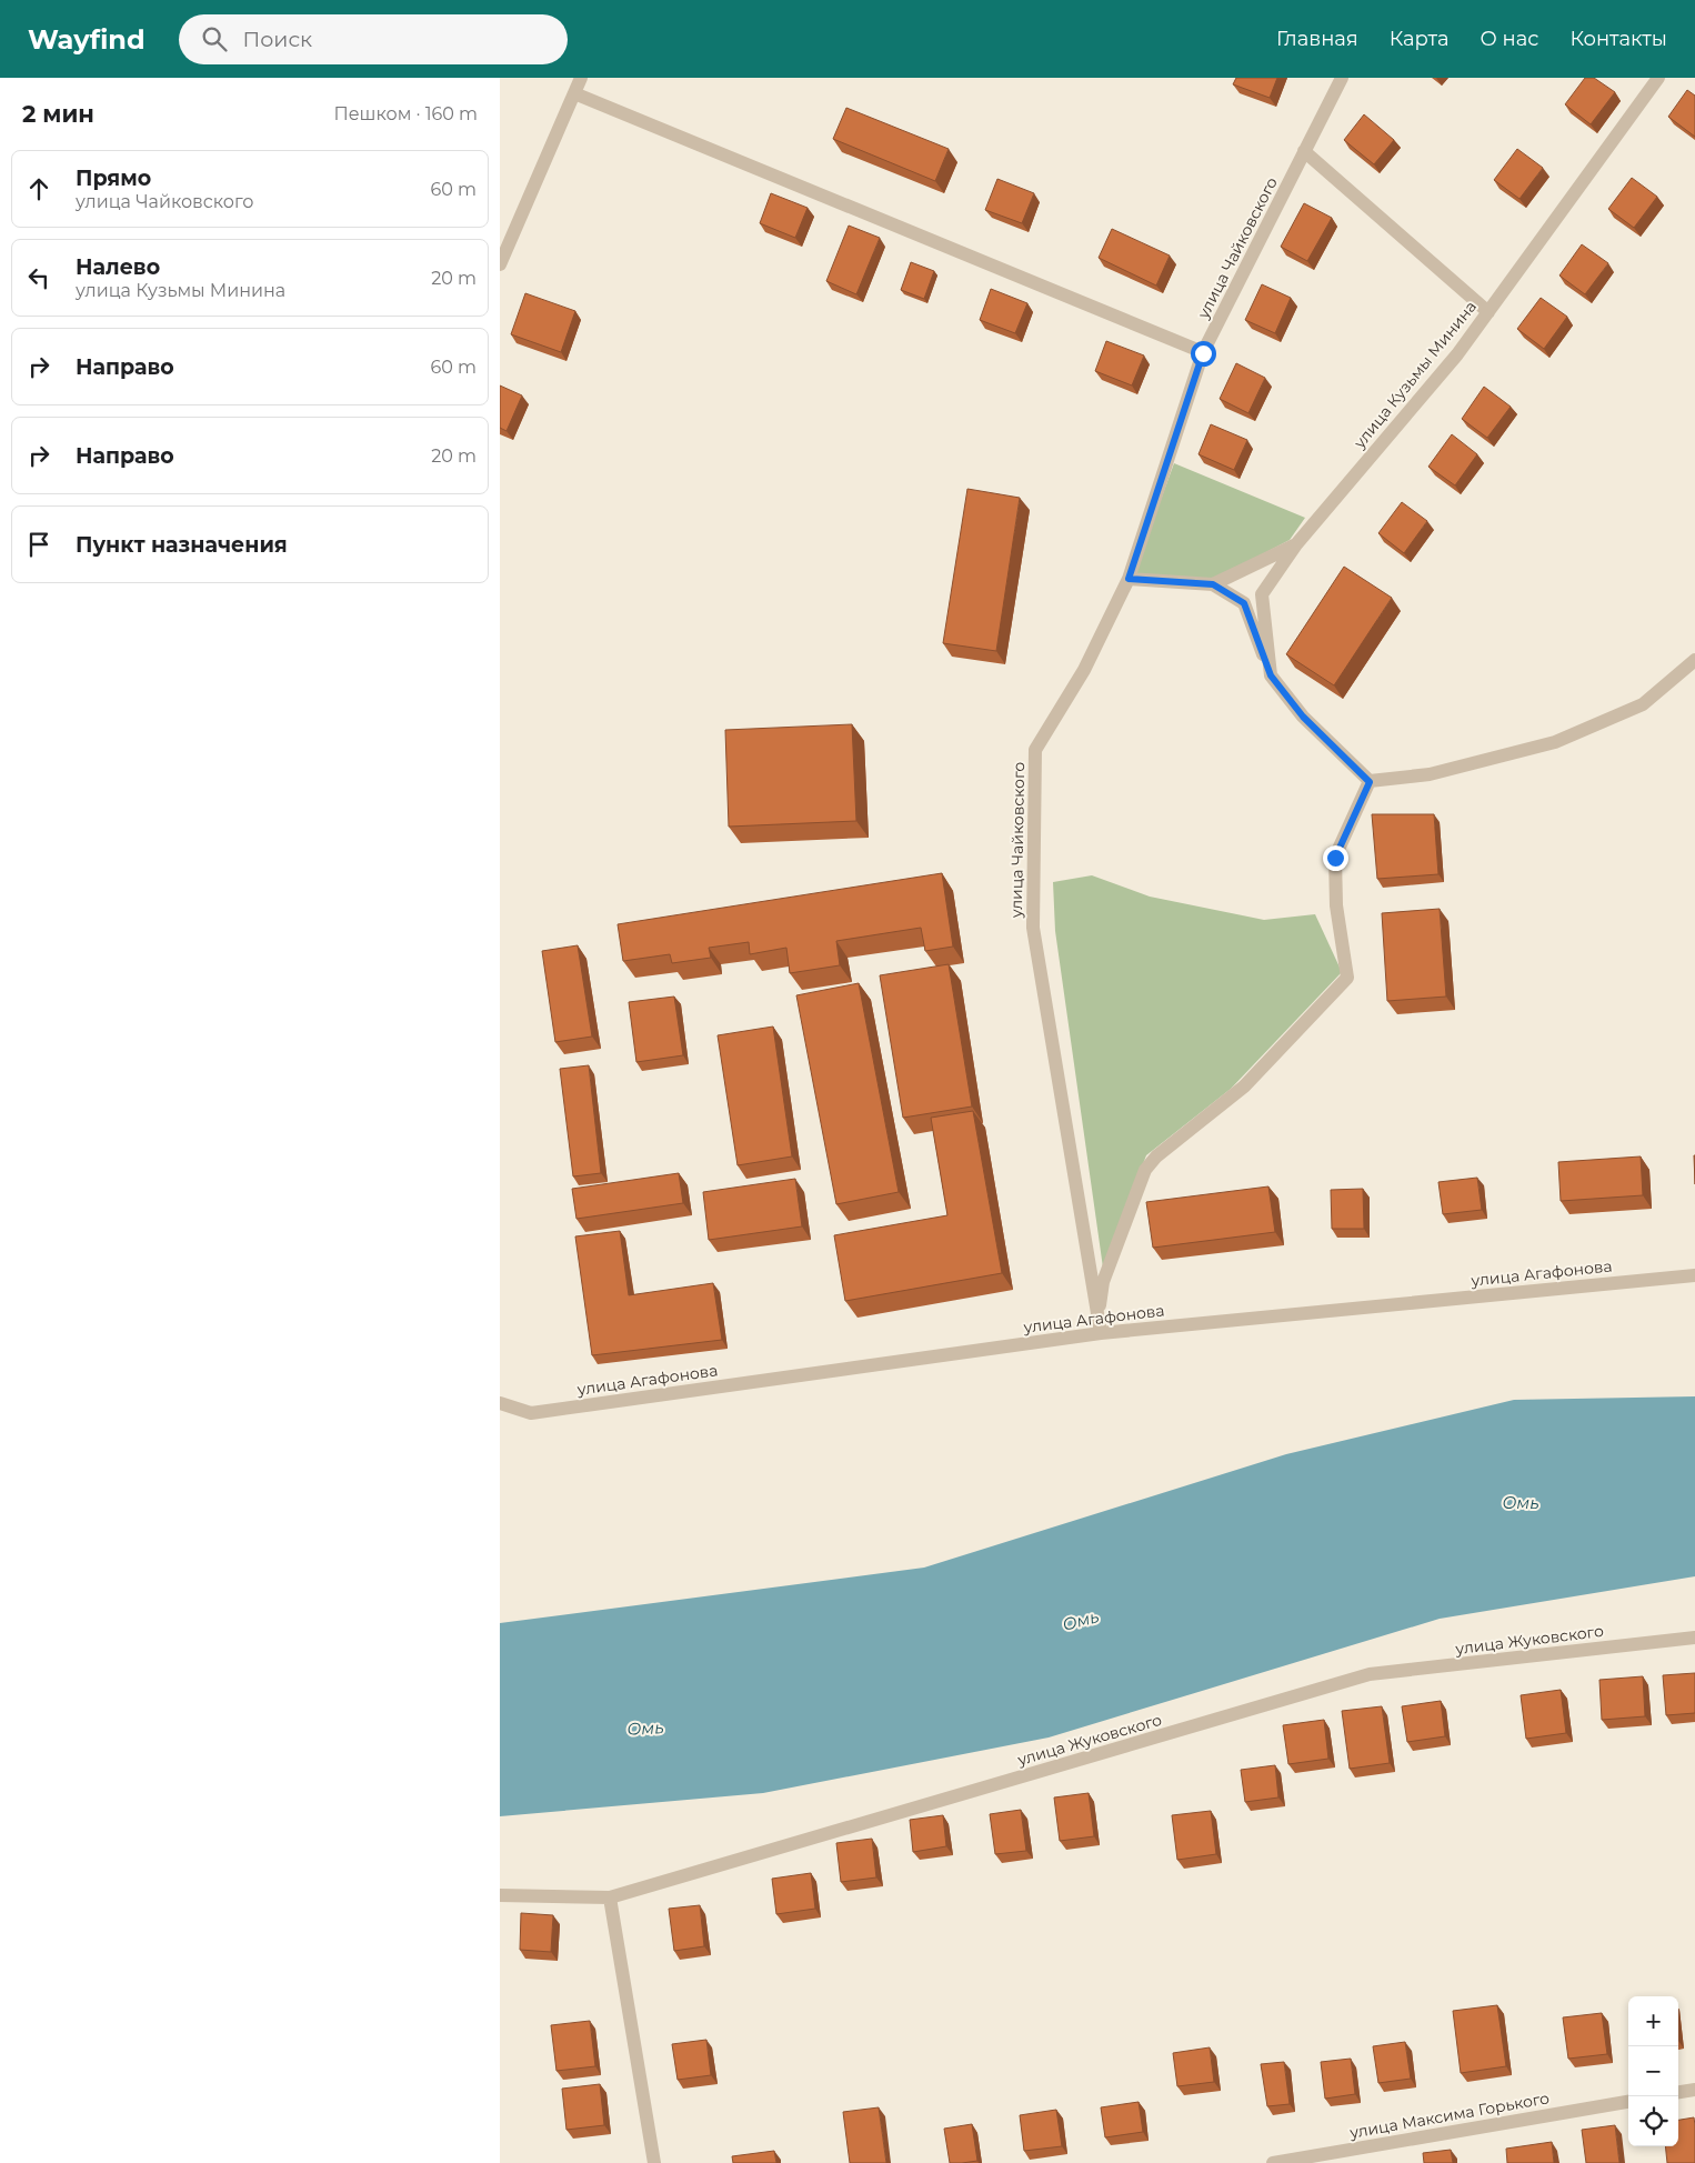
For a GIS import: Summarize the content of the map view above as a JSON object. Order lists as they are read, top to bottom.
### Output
{
  "streets": {
    "street": [
      "улица Чайковского",
      "улица Кузьмы Минина",
      "улица Агафонова",
      "улица Жуковского",
      "улица Максима Горького"
    ]
  },
  "crossings": [
    ["улица Чайковского", "улица Кузьмы Минина"],
    ["улица Чайковского", "улица Агафонова"]
  ],
  "water": ["Омь"],
  "page": {
    "header": "Wayfind",
    "search": "Поиск",
    "nav": [
      "Главная",
      "Карта",
      "О нас",
      "Контакты"
    ],
    "heading": ["2 мин", "Пешком · 160 m"],
    "list": [
      ["Прямо", "улица Чайковского", "60 m"],
      ["Налево", "улица Кузьмы Минина", "20 m"],
      ["Направо", "60 m"],
      ["Направо", "20 m"],
      "Пункт назначения"
    ],
    "map_buttons": ["+", "−"]
  }
}
